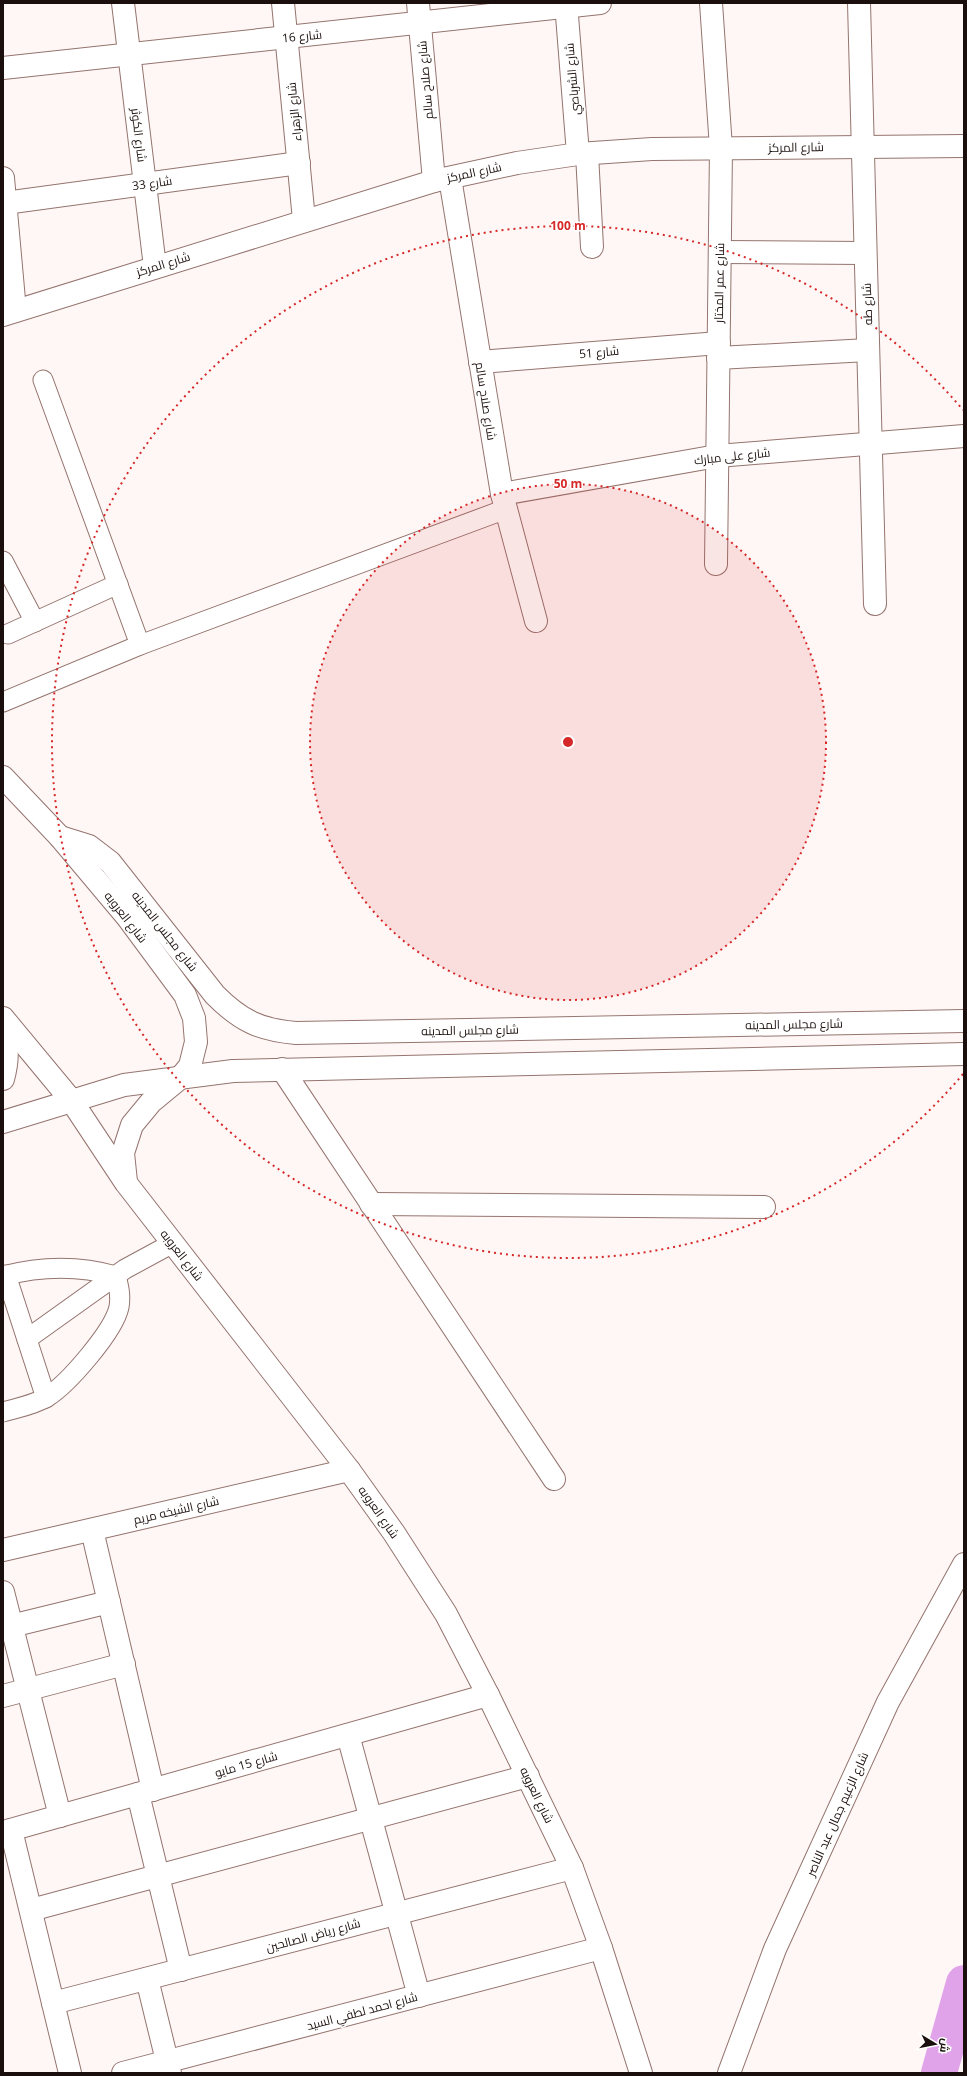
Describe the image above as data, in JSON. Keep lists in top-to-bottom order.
{
  "streets": {
    "street": [
      "شارع 16",
      "شارع الشرباصي",
      "شارع صلاح سالم",
      "شارع الزهراء",
      "شارع الكوثر",
      "شارع المركز",
      "شارع 33",
      "شارع عمر المختار",
      "شارع طه",
      "شارع 51",
      "شارع على مبارك",
      "شارع العروبه",
      "شارع مجلس المدينه",
      "شارع الشيخه مريم",
      "شارع 15 مايو",
      "شارع الزعيم جمال عبد الناصر",
      "شارع رياض الصالحين",
      "شارع احمد لطفي السيد"
    ]
  },
  "crossings": [
    ["شارع 16", "شارع الشرباصي"],
    ["شارع 16", "شارع صلاح سالم"],
    ["شارع 16", "شارع الزهراء"],
    ["شارع 16", "شارع الكوثر"],
    ["شارع الشرباصي", "شارع المركز"],
    ["شارع صلاح سالم", "شارع المركز"],
    ["شارع صلاح سالم", "شارع 51"],
    ["شارع صلاح سالم", "شارع على مبارك"],
    ["شارع الزهراء", "شارع المركز"],
    ["شارع الزهراء", "شارع 33"],
    ["شارع الكوثر", "شارع المركز"],
    ["شارع الكوثر", "شارع 33"],
    ["شارع المركز", "شارع عمر المختار"],
    ["شارع المركز", "شارع طه"],
    ["شارع عمر المختار", "شارع 51"],
    ["شارع عمر المختار", "شارع على مبارك"],
    ["شارع طه", "شارع 51"],
    ["شارع طه", "شارع على مبارك"],
    ["شارع العروبه", "شارع مجلس المدينه"],
    ["شارع العروبه", "شارع الشيخه مريم"],
    ["شارع العروبه", "شارع 15 مايو"],
    ["شارع العروبه", "شارع رياض الصالحين"],
    ["شارع العروبه", "شارع احمد لطفي السيد"]
  ],
  "north": "right",
  "rings": ["100 m", "50 m"]
}
